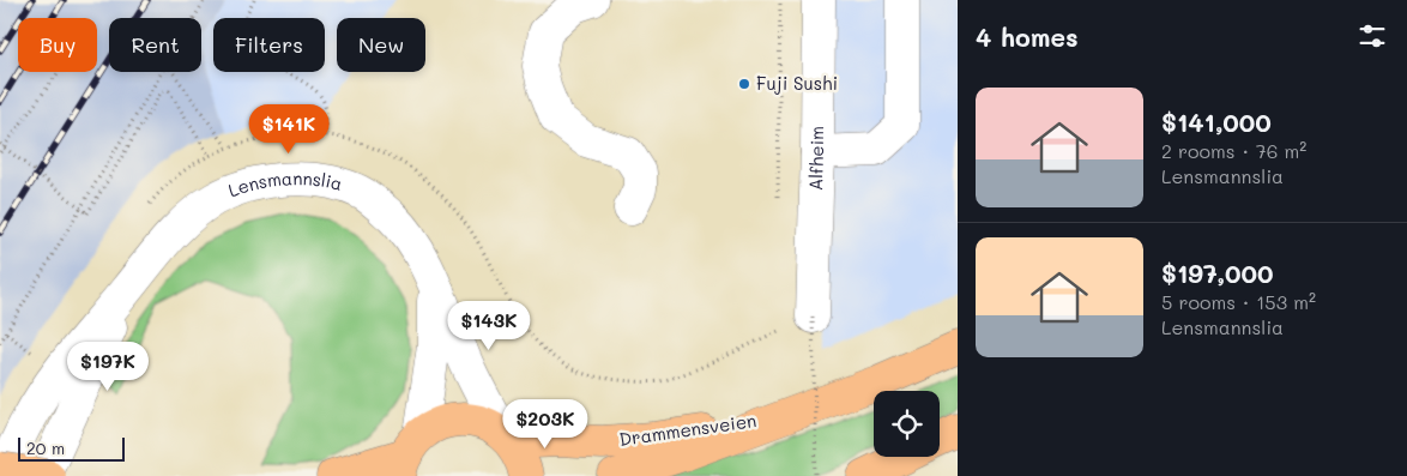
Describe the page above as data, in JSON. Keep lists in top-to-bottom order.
{
  "streets": {
    "main road": ["Drammensveien"],
    "street": ["Alfheim", "Lensmannslia"]
  },
  "crossings": [
    ["Lensmannslia", "Drammensveien"]
  ],
  "places": ["Fuji Sushi"],
  "scale_bar": "20 m",
  "page": {
    "heading": "4 homes",
    "chip": [
      "Buy",
      "Rent",
      "Filters",
      "New"
    ],
    "list": [
      {
        "name": "$141,000",
        "note": "2 rooms · 76 m² · Lensmannslia"
      },
      {
        "name": "$197,000",
        "note": "5 rooms · 153 m² · Lensmannslia"
      }
    ],
    "price": [
      "$141K",
      "$143K",
      "$197K",
      "$203K"
    ],
    "scale": "20 m"
  }
}
